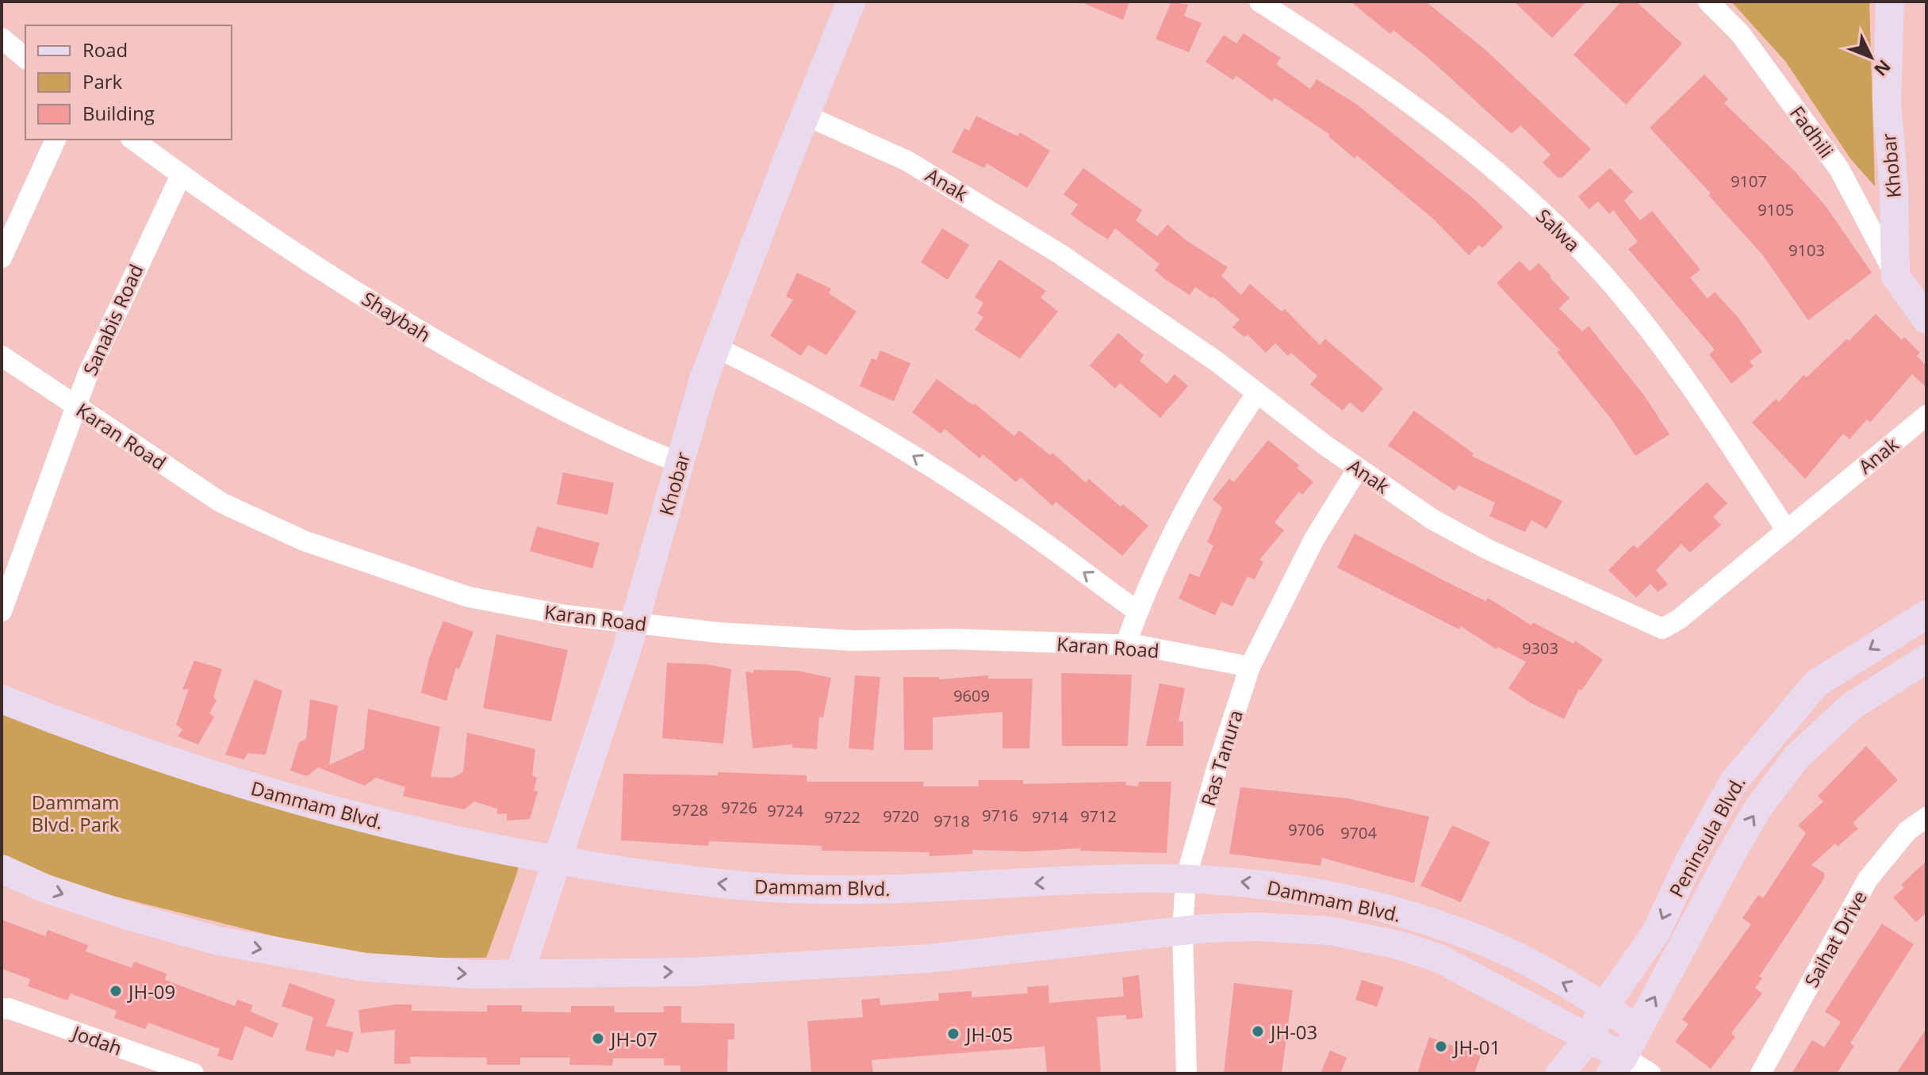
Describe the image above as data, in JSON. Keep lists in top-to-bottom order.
{
  "streets": {
    "main road": ["Khobar", "Dammam Blvd.", "Peninsula Blvd."],
    "street": [
      "Fadhili",
      "Anak",
      "Salwa",
      "Shaybah",
      "Sanabis Road",
      "Karan Road",
      "Ras Tanura",
      "Saihat Drive",
      "Jodah"
    ]
  },
  "crossings": [
    ["Fadhili", "Khobar"],
    ["Khobar", "Anak"],
    ["Khobar", "Shaybah"],
    ["Khobar", "Karan Road"],
    ["Khobar", "Dammam Blvd."],
    ["Anak", "Salwa"],
    ["Anak", "Ras Tanura"],
    ["Shaybah", "Sanabis Road"],
    ["Sanabis Road", "Karan Road"],
    ["Karan Road", "Ras Tanura"],
    ["Ras Tanura", "Dammam Blvd."],
    ["Dammam Blvd.", "Peninsula Blvd."]
  ],
  "parks": ["Dammam Blvd. Park"],
  "places": [
    "JH-09",
    "JH-03",
    "JH-05",
    "JH-07",
    "JH-01"
  ],
  "house_numbers": [
    "9107",
    "9105",
    "9103",
    "9303",
    "9609",
    "9726",
    "9728",
    "9724",
    "9716",
    "9720",
    "9712",
    "9722",
    "9714",
    "9718",
    "9706",
    "9704"
  ],
  "legend": ["Road", "Park", "Building"],
  "north": "bottom right"
}
